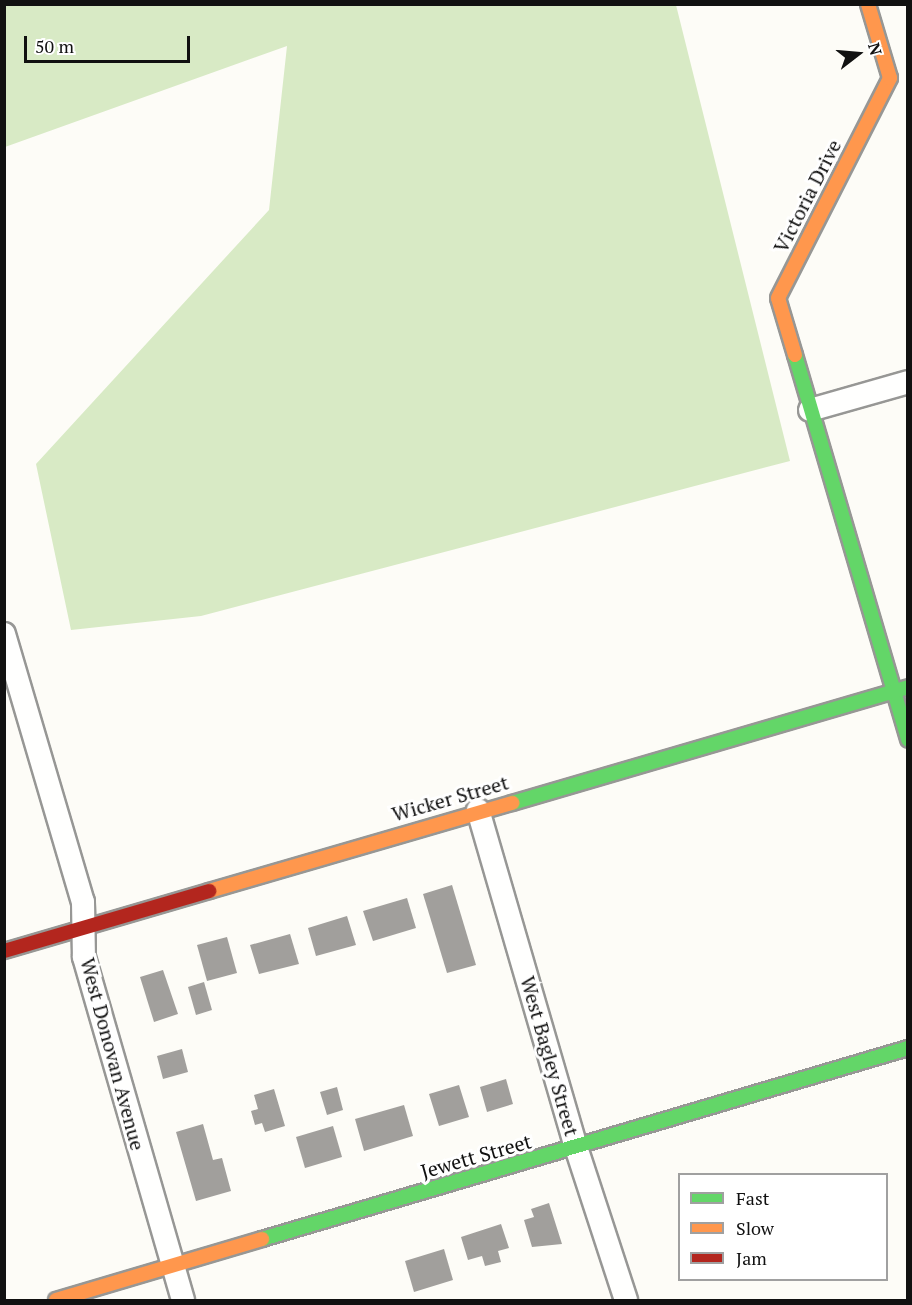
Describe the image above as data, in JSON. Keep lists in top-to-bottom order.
{
  "streets": {
    "street": [
      "Victoria Drive",
      "Wicker Street",
      "West Donovan Avenue",
      "West Bagley Street",
      "Jewett Street"
    ]
  },
  "crossings": [
    ["Victoria Drive", "Wicker Street"],
    ["Wicker Street", "West Donovan Avenue"],
    ["Wicker Street", "West Bagley Street"],
    ["West Donovan Avenue", "Jewett Street"],
    ["West Bagley Street", "Jewett Street"]
  ],
  "legend": ["Fast", "Slow", "Jam"],
  "scale_bar": "50 m",
  "north": "right"
}
